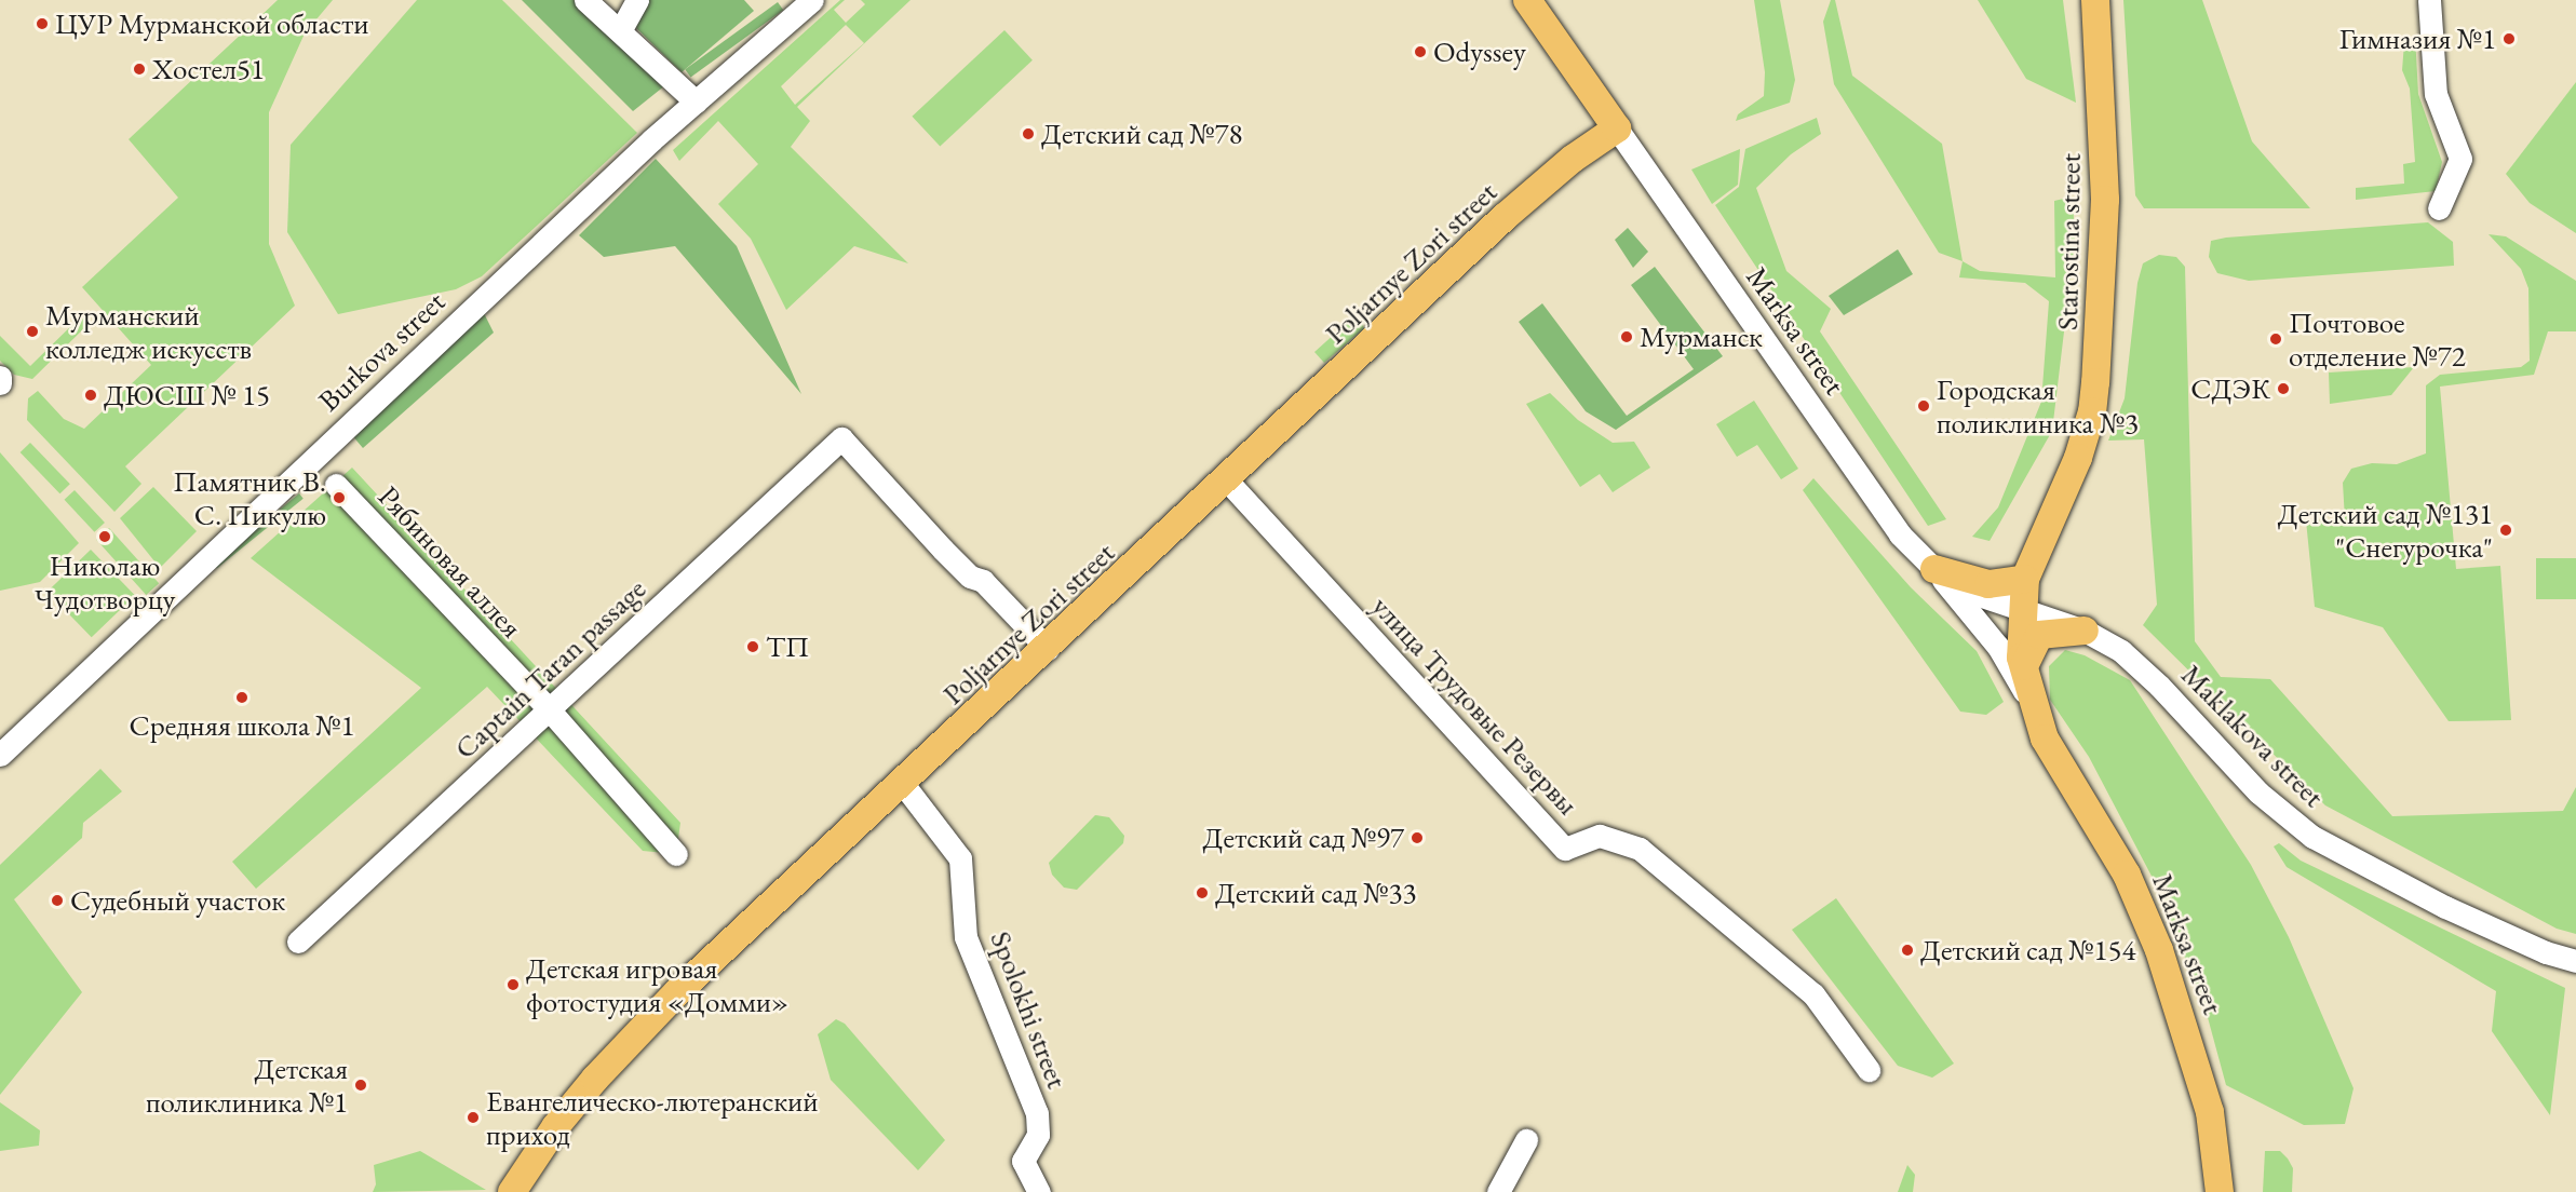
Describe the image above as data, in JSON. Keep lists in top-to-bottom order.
{
  "streets": {
    "main road": ["Starostina street", "Poljarnye Zori street", "Marksa street"],
    "street": [
      "Burkova street",
      "Рябиновая аллея",
      "Captain Taran passage",
      "улица Трудовые Резервы",
      "Maklakova street",
      "Spolokhi street"
    ]
  },
  "crossings": [
    ["Starostina street", "Marksa street"],
    ["Poljarnye Zori street", "Marksa street"],
    ["Poljarnye Zori street", "Captain Taran passage"],
    ["Poljarnye Zori street", "улица Трудовые Резервы"],
    ["Poljarnye Zori street", "Spolokhi street"],
    ["Marksa street", "Maklakova street"],
    ["Рябиновая аллея", "Captain Taran passage"]
  ],
  "places": [
    "ЦУР Мурманской области",
    "Гимназия №1",
    "Odyssey",
    "Хостел51",
    "Детский сад №78",
    "Мурманский колледж искусств",
    "Мурманск",
    "Почтовое отделение №72",
    "СДЭК",
    "ДЮСШ № 15",
    "Городская поликлиника №3",
    "Памятник В. С. Пикулю",
    "Детский сад №131 \"Снегурочка\"",
    "Николаю Чудотворцу",
    "ТП",
    "Средняя школа №1",
    "Детский сад №97",
    "Детский сад №33",
    "Судебный участок",
    "Детский сад №154",
    "Детская игровая фотостудия «Домми»",
    "Детская поликлиника №1",
    "Евангелическо-лютеранский приход"
  ]
}
